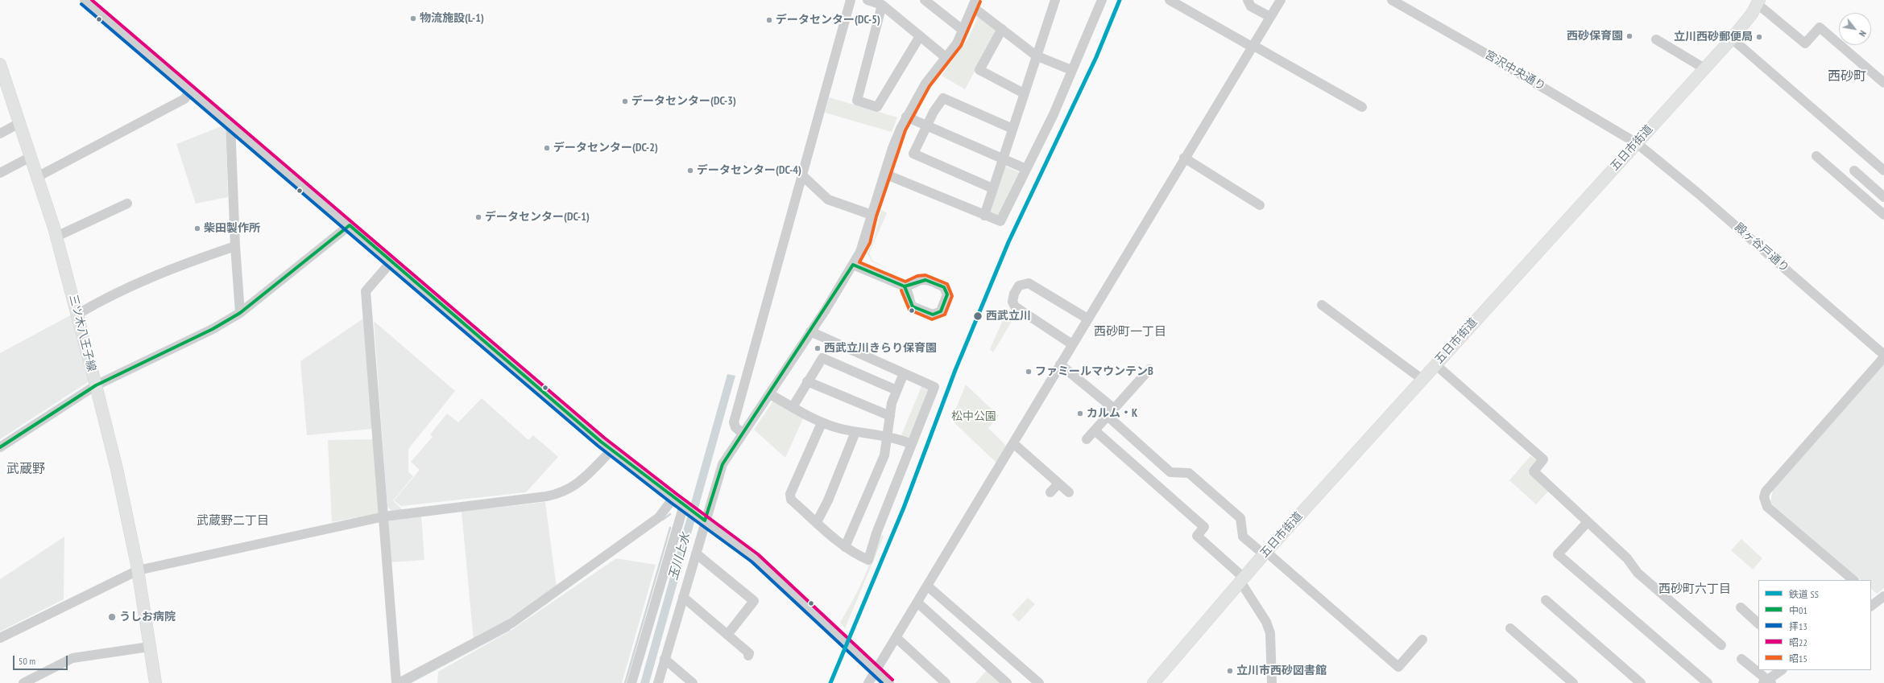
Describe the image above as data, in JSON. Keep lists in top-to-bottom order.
{
  "streets": {
    "main road": ["五日市街道", "三ツ木八王子線"],
    "street": ["宮沢中央通り", "殿ヶ谷戸通り"]
  },
  "crossings": [
    ["宮沢中央通り", "五日市街道"],
    ["宮沢中央通り", "殿ヶ谷戸通り"],
    ["五日市街道", "殿ヶ谷戸通り"]
  ],
  "districts": [
    "西砂町",
    "西砂町一丁目",
    "武蔵野",
    "武蔵野二丁目",
    "西砂町六丁目"
  ],
  "water": ["玉川上水"],
  "parks": ["松中公園"],
  "places": [
    "物流施設(L-1)",
    "データセンター(DC-5)",
    "西砂保育園",
    "立川西砂郵便局",
    "データセンター(DC-3)",
    "データセンター(DC-2)",
    "データセンター(DC-4)",
    "データセンター(DC-1)",
    "柴田製作所",
    "西武立川",
    "西武立川きらり保育園",
    "ファミールマウンテンB",
    "カルム・K",
    "うしお病院",
    "立川市西砂図書館"
  ],
  "lines": [
    "rail line SS",
    "transit line 昭22",
    "transit line 昭15",
    "transit line 拝13",
    "transit line 中01"
  ],
  "legend": [
    "鉄道 SS",
    "中01",
    "拝13",
    "昭22",
    "昭15"
  ],
  "scale_bar": "50 m",
  "north": "bottom right"
}
